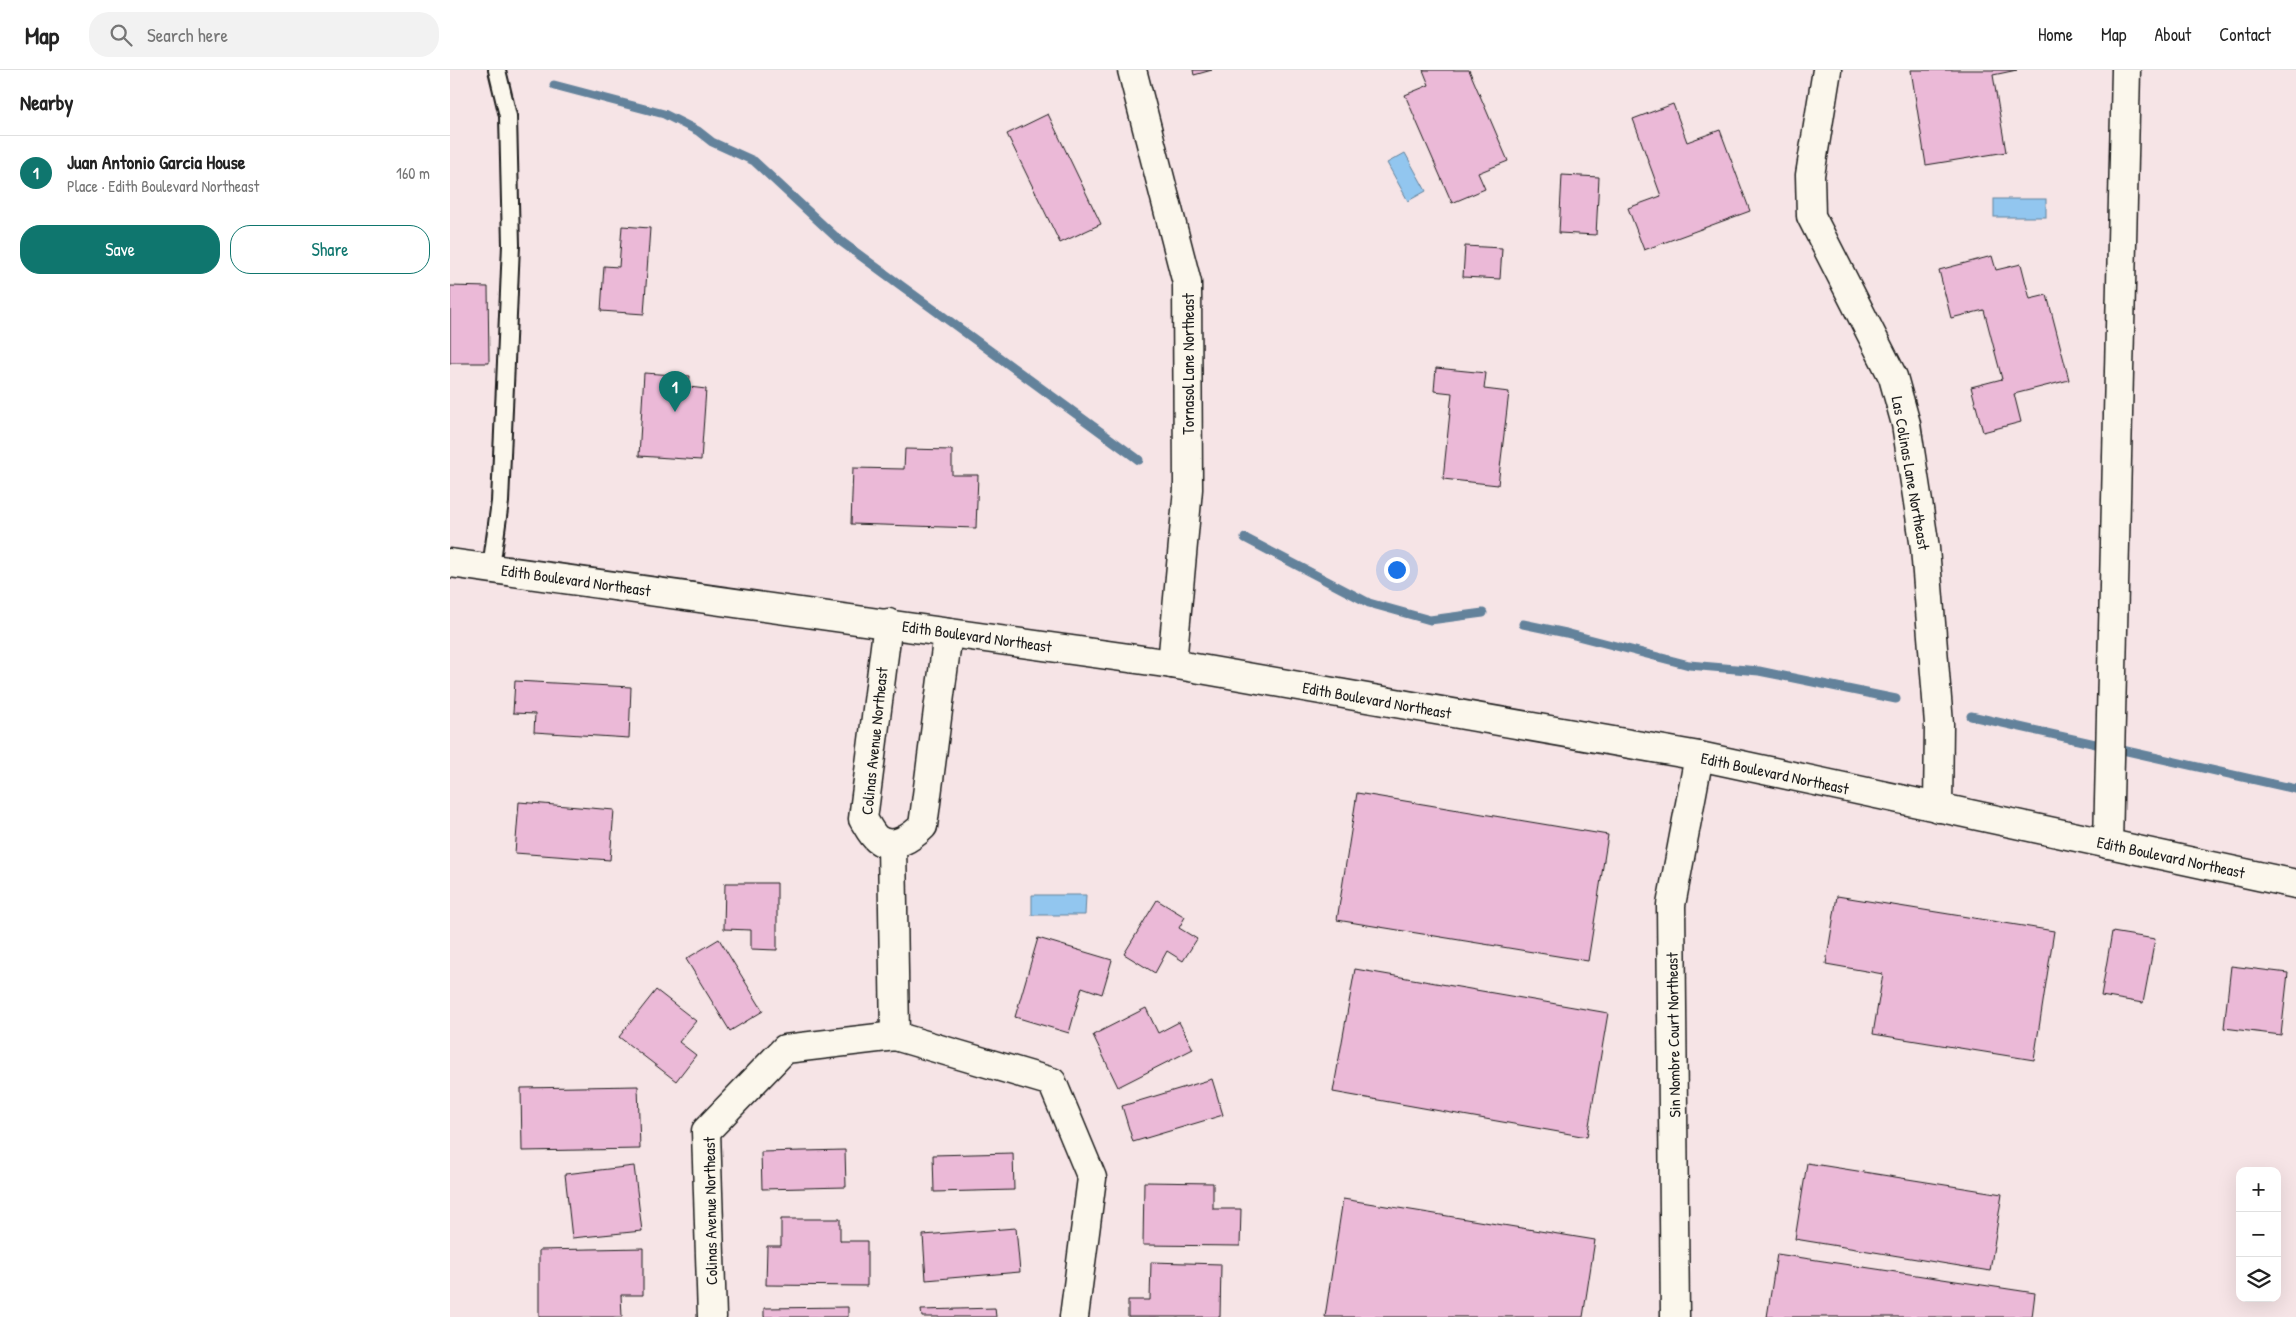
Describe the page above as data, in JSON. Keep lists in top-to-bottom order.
{
  "streets": {
    "street": [
      "Tornasol Lane Northeast",
      "Las Colinas Lane Northeast",
      "Edith Boulevard Northeast",
      "Colinas Avenue Northeast",
      "Sin Nombre Court Northeast"
    ]
  },
  "crossings": [
    ["Tornasol Lane Northeast", "Edith Boulevard Northeast"],
    ["Las Colinas Lane Northeast", "Edith Boulevard Northeast"],
    ["Edith Boulevard Northeast", "Colinas Avenue Northeast"],
    ["Edith Boulevard Northeast", "Sin Nombre Court Northeast"]
  ],
  "page": {
    "header": "Map",
    "search": "Search here",
    "nav": [
      "Home",
      "Map",
      "About",
      "Contact"
    ],
    "heading": "Nearby",
    "list": [
      {
        "mark": "1",
        "name": "Juan Antonio Garcia House",
        "note": "Place · Edith Boulevard Northeast",
        "value": "160 m"
      }
    ],
    "buttons": ["Save", "Share"],
    "pins": "1",
    "map_buttons": ["+", "−"]
  }
}
